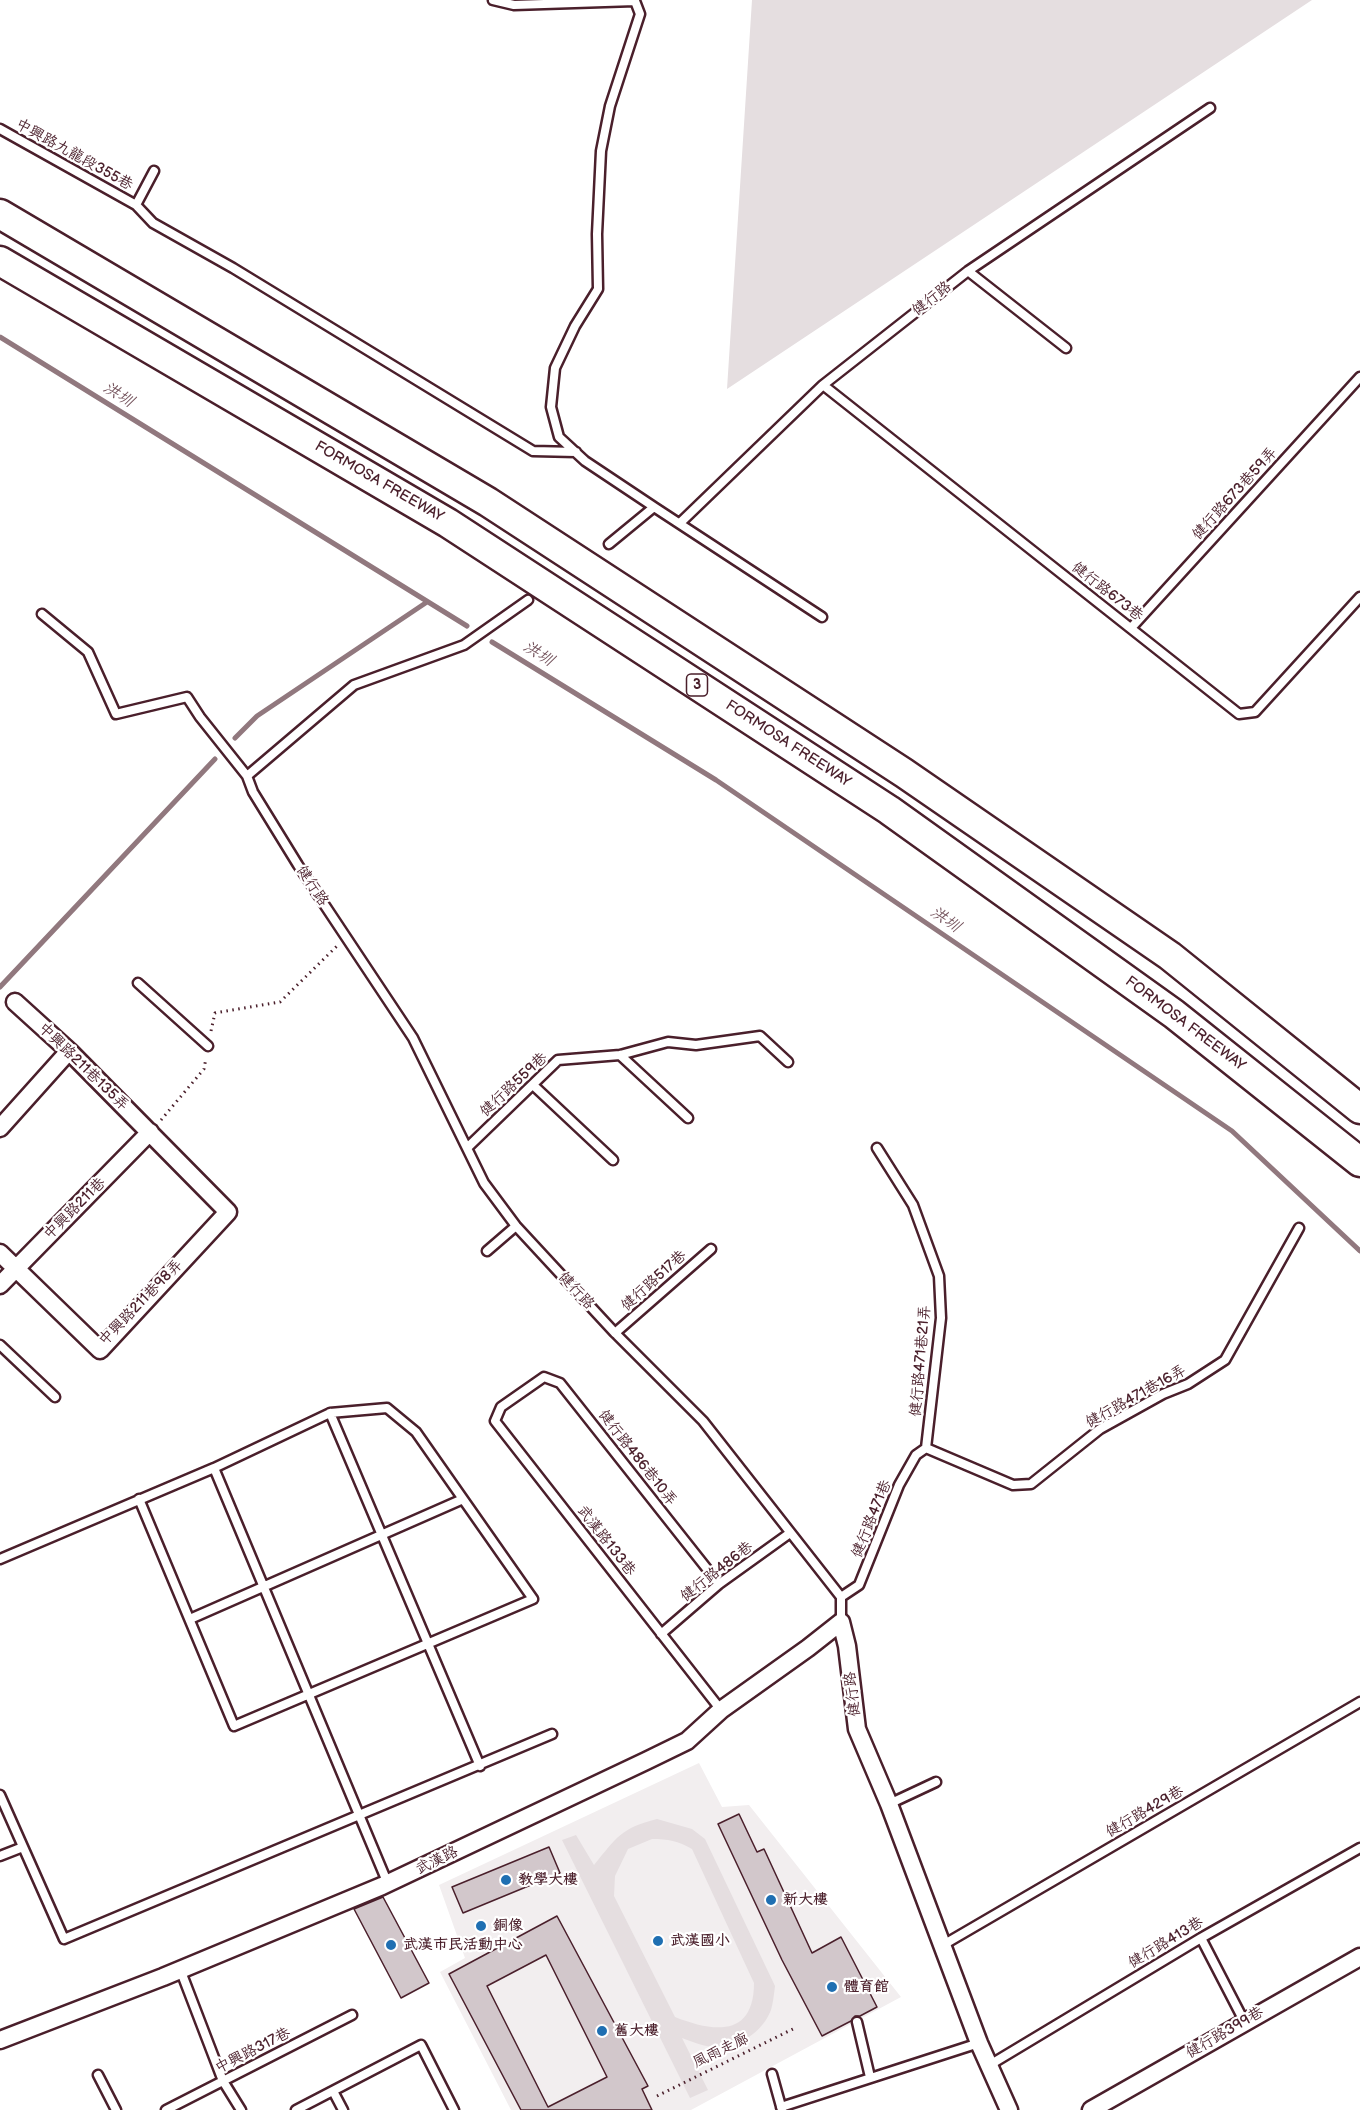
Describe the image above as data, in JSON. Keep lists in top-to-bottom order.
{
  "streets": {
    "highway": ["FORMOSA FREEWAY", "3"],
    "street": [
      "健行路",
      "中興路211巷135弄",
      "中興路211巷",
      "中興路211巷98弄",
      "武漢路",
      "健行路399巷"
    ],
    "lane": [
      "中興路九龍段355巷",
      "健行路673巷59弄",
      "健行路673巷",
      "健行路559巷",
      "健行路517巷",
      "健行路471巷21弄",
      "健行路471巷16弄",
      "健行路486巷10弄",
      "健行路471巷",
      "武漢路133巷",
      "健行路486巷",
      "健行路429巷",
      "健行路413巷",
      "中興路317巷"
    ],
    "path": ["風雨走廊"]
  },
  "crossings": [
    ["健行路", "健行路673巷"],
    ["健行路", "健行路559巷"],
    ["健行路", "健行路517巷"],
    ["健行路", "健行路471巷"],
    ["健行路", "健行路486巷"],
    ["健行路", "健行路429巷"],
    ["健行路", "武漢路"],
    ["健行路", "健行路413巷"],
    ["健行路673巷59弄", "健行路673巷"],
    ["中興路211巷135弄", "中興路211巷"],
    ["中興路211巷135弄", "中興路211巷98弄"],
    ["中興路211巷", "中興路211巷98弄"],
    ["健行路471巷21弄", "健行路471巷16弄"],
    ["健行路471巷21弄", "健行路471巷"],
    ["健行路471巷16弄", "健行路471巷"],
    ["健行路486巷10弄", "武漢路133巷"],
    ["健行路486巷10弄", "健行路486巷"],
    ["武漢路133巷", "健行路486巷"],
    ["武漢路133巷", "武漢路"]
  ],
  "water": ["洪圳"],
  "places": [
    "教學大樓",
    "新大樓",
    "銅像",
    "武漢國小",
    "武漢市民活動中心",
    "體育館",
    "舊大樓"
  ]
}
